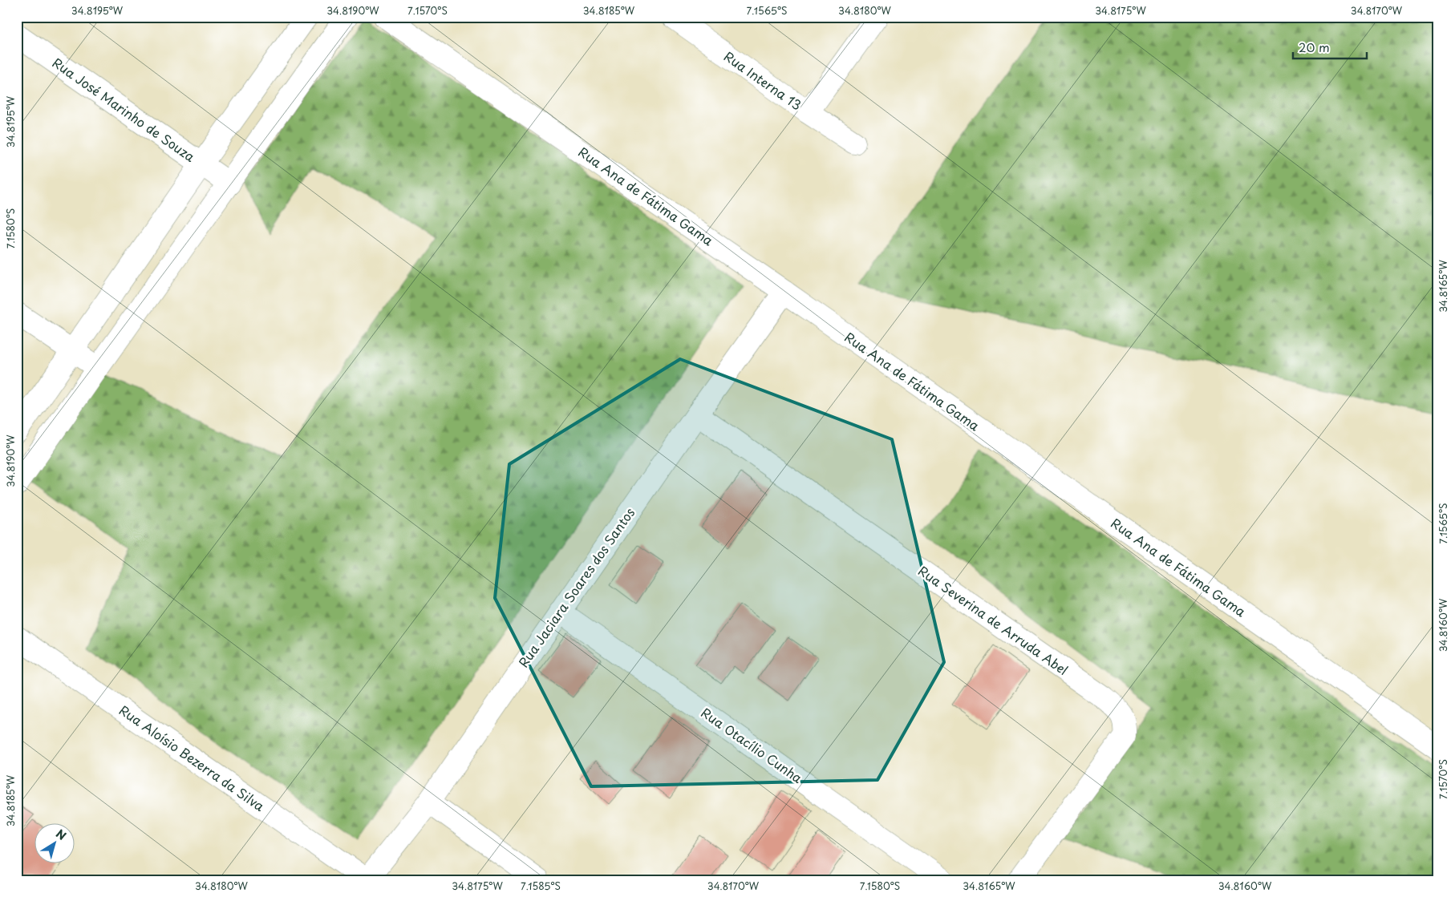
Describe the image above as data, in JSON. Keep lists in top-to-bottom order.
{
  "streets": {
    "street": [
      "Rua Interna 13",
      "Rua José Marinho de Souza",
      "Rua Ana de Fátima Gama",
      "Rua Jaciara Soares dos Santos",
      "Rua Severina de Arruda Abel",
      "Rua Otacílio Cunha",
      "Rua Aloísio Bezerra da Silva"
    ]
  },
  "crossings": [
    ["Rua Ana de Fátima Gama", "Rua Jaciara Soares dos Santos"],
    ["Rua Jaciara Soares dos Santos", "Rua Severina de Arruda Abel"],
    ["Rua Jaciara Soares dos Santos", "Rua Otacílio Cunha"],
    ["Rua Jaciara Soares dos Santos", "Rua Aloísio Bezerra da Silva"]
  ],
  "scale_bar": "20 m",
  "north": "top right",
  "coordinates": [
    "34.8195°W",
    "34.8190°W",
    "7.1570°S",
    "34.8185°W",
    "7.1565°S",
    "34.8180°W",
    "34.8175°W",
    "34.8170°W",
    "7.1580°S",
    "34.8165°W",
    "34.8160°W",
    "7.1585°S"
  ]
}
